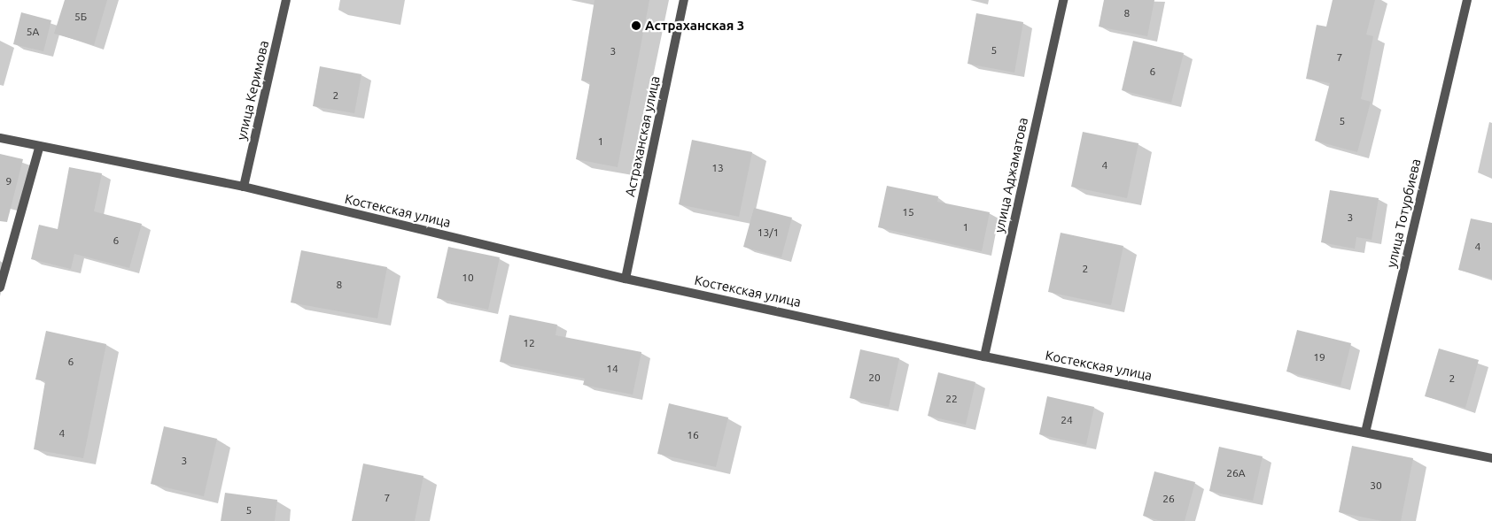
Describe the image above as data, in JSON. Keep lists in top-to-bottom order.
{
  "streets": {
    "street": [
      "улица Керимова",
      "Астраханская улица",
      "улица Аджаматова",
      "Костекская улица",
      "улица Тотурбиева"
    ]
  },
  "crossings": [
    ["улица Керимова", "Костекская улица"],
    ["Астраханская улица", "Костекская улица"],
    ["улица Аджаматова", "Костекская улица"],
    ["Костекская улица", "улица Тотурбиева"]
  ],
  "places": ["Астраханская 3"],
  "house_numbers": [
    "8",
    "5Б",
    "5А",
    "5",
    "3",
    "7",
    "6",
    "2",
    "5",
    "1",
    "4",
    "13",
    "9",
    "15",
    "3",
    "1",
    "13/1",
    "6",
    "4",
    "2",
    "10",
    "8",
    "12",
    "19",
    "6",
    "14",
    "20",
    "2",
    "22",
    "24",
    "4",
    "16",
    "3",
    "26А",
    "30",
    "7",
    "26",
    "5"
  ]
}
